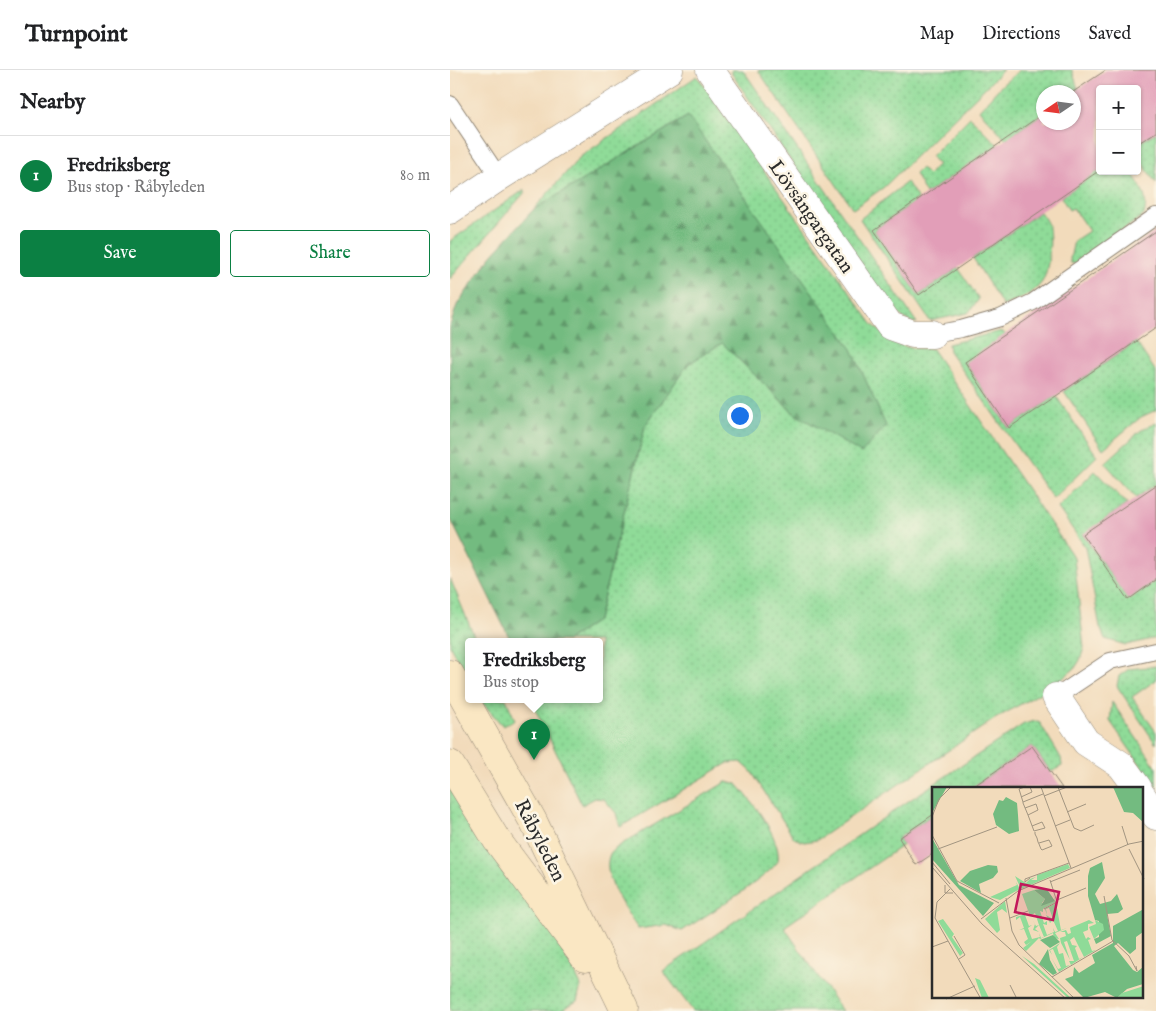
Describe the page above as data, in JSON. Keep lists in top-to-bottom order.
{
  "streets": {
    "main road": ["Råbyleden"],
    "street": ["Lövsångargatan"]
  },
  "north": "left",
  "page": {
    "header": "Turnpoint",
    "nav": ["Map", "Directions", "Saved"],
    "heading": "Nearby",
    "map_buttons": ["+", "−"],
    "list": [
      {
        "mark": "1",
        "name": "Fredriksberg",
        "note": "Bus stop · Råbyleden",
        "value": "80 m"
      }
    ],
    "buttons": ["Save", "Share"],
    "popup": ["Fredriksberg", "Bus stop"],
    "pins": "1"
  }
}
